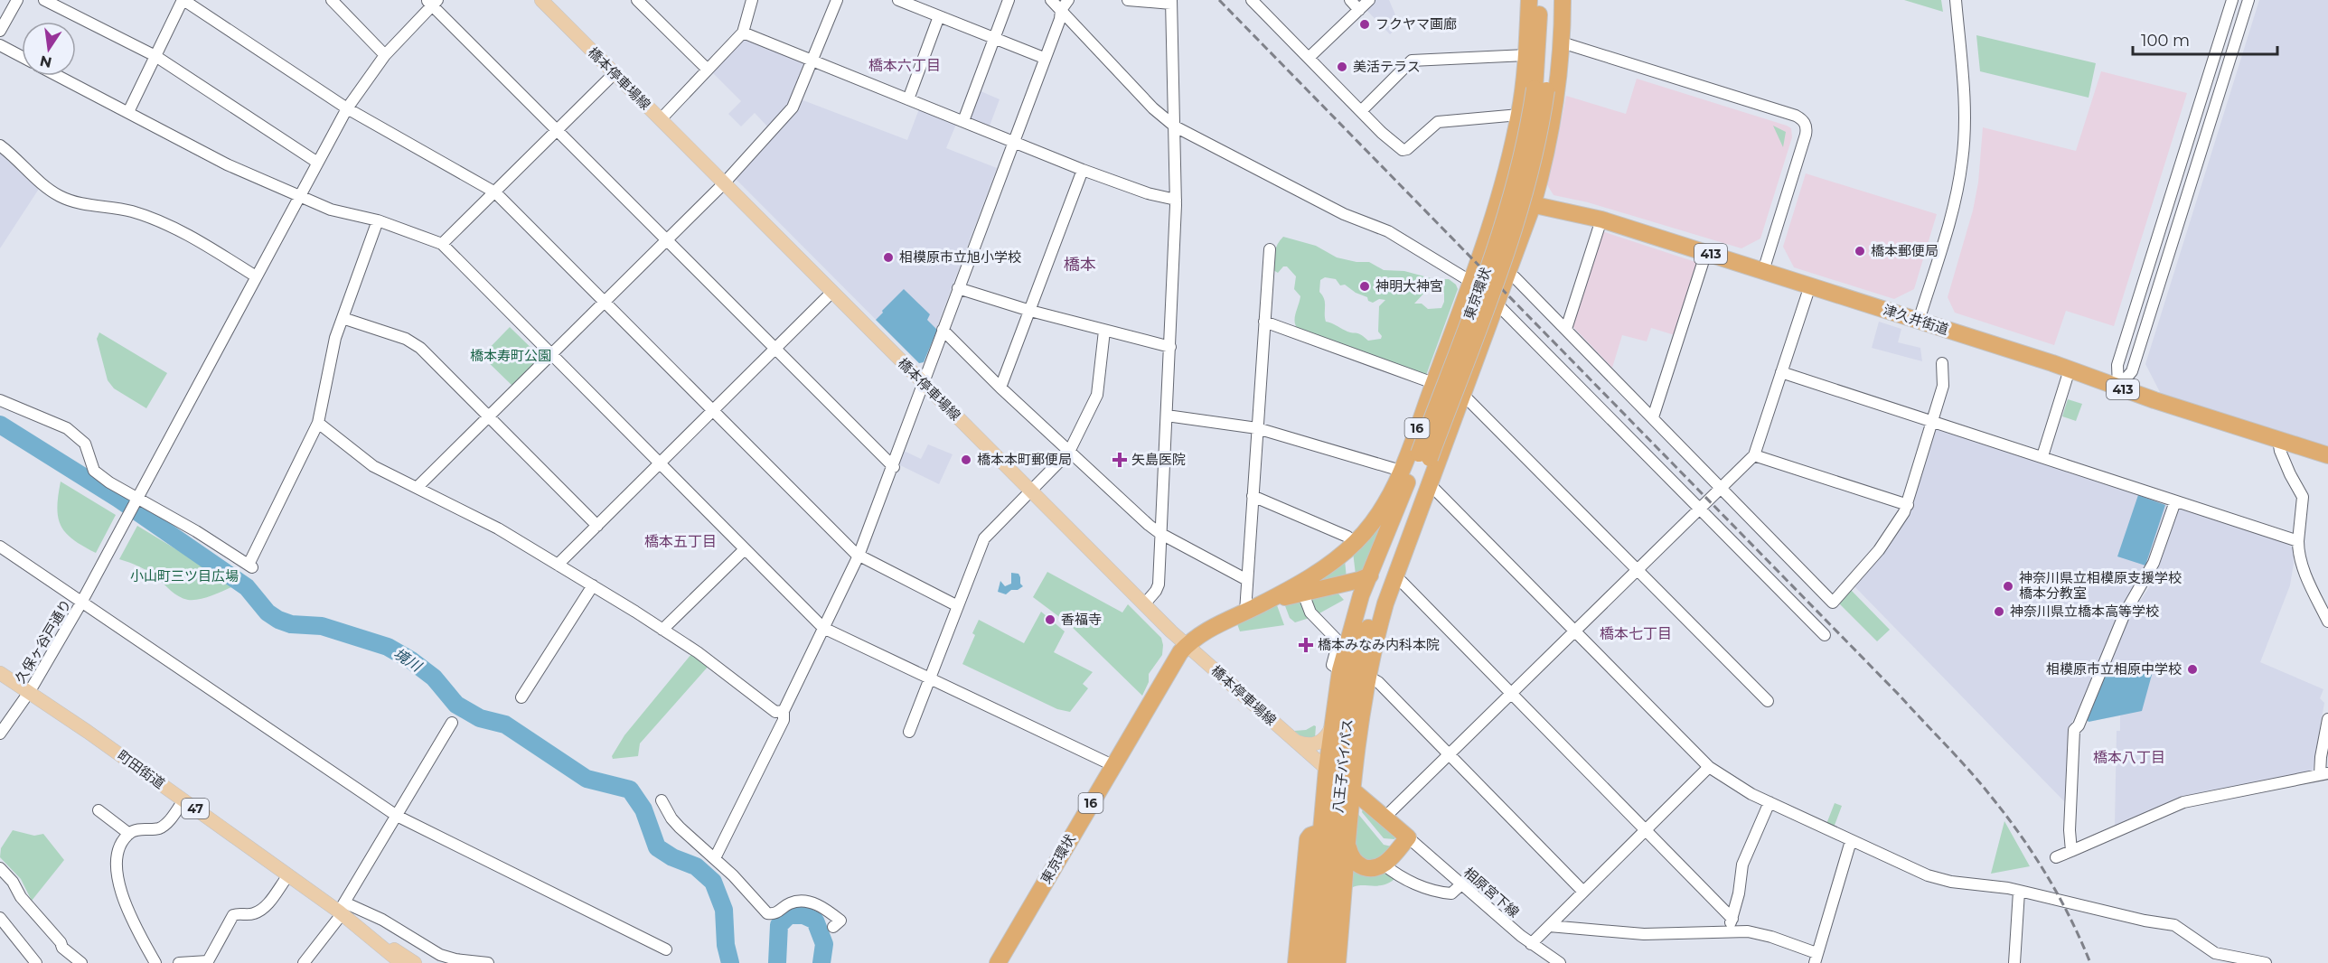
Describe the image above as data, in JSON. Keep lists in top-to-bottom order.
{
  "streets": {
    "highway": [
      "413",
      "東京環状",
      "津久井街道",
      "16",
      "八王子バイパス"
    ],
    "main road": ["橋本停車場線", "町田街道", "47"],
    "street": ["久保ヶ谷戸通り", "相原宮下線"]
  },
  "crossings": [
    ["橋本停車場線", "東京環状"],
    ["橋本停車場線", "16"],
    ["橋本停車場線", "八王子バイパス"],
    ["東京環状", "16"],
    ["東京環状", "八王子バイパス"],
    ["津久井街道", "16"],
    ["16", "八王子バイパス"],
    ["久保ヶ谷戸通り", "町田街道"]
  ],
  "districts": [
    "橋本六丁目",
    "橋本",
    "橋本五丁目",
    "橋本七丁目",
    "橋本八丁目"
  ],
  "water": ["境川"],
  "parks": ["橋本寿町公園", "小山町三ツ目広場"],
  "places": {
    "other": [
      "フクヤマ画廊",
      "美活テラス",
      "橋本郵便局",
      "相模原市立旭小学校",
      "神明大神宮",
      "橋本本町郵便局",
      "神奈川県立相模原支援学校 橋本分教室",
      "神奈川県立橋本高等学校",
      "香福寺",
      "相模原市立相原中学校"
    ],
    "health": ["矢島医院", "橋本みなみ内科本院"]
  },
  "scale_bar": "100 m",
  "north": "bottom"
}
